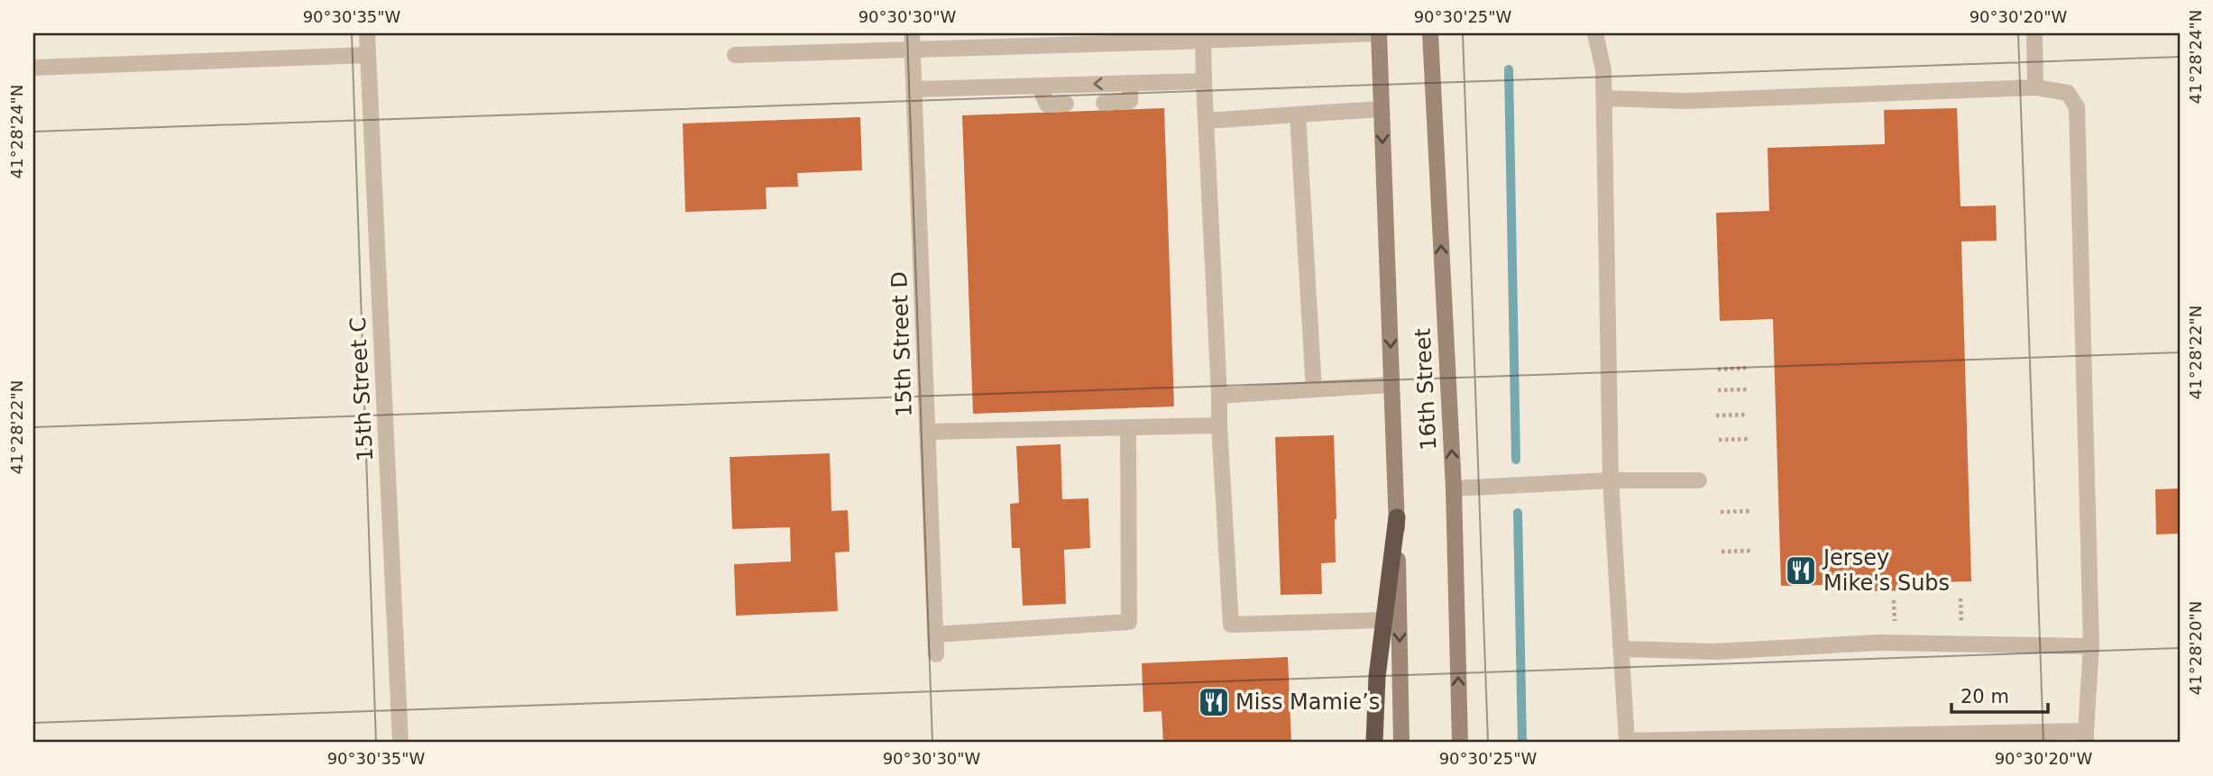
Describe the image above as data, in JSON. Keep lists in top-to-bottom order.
{
  "streets": {
    "main road": ["16th Street"],
    "street": ["15th Street D", "15th Street C"]
  },
  "places": {
    "restaurant": ["Jersey Mike's Subs", "Miss Mamie’s"]
  },
  "scale_bar": "20 m",
  "coordinates": [
    "90°30'35\"W",
    "90°30'30\"W",
    "90°30'25\"W",
    "90°30'20\"W",
    "41°28'24\"N",
    "41°28'22\"N",
    "41°28'20\"N"
  ]
}
